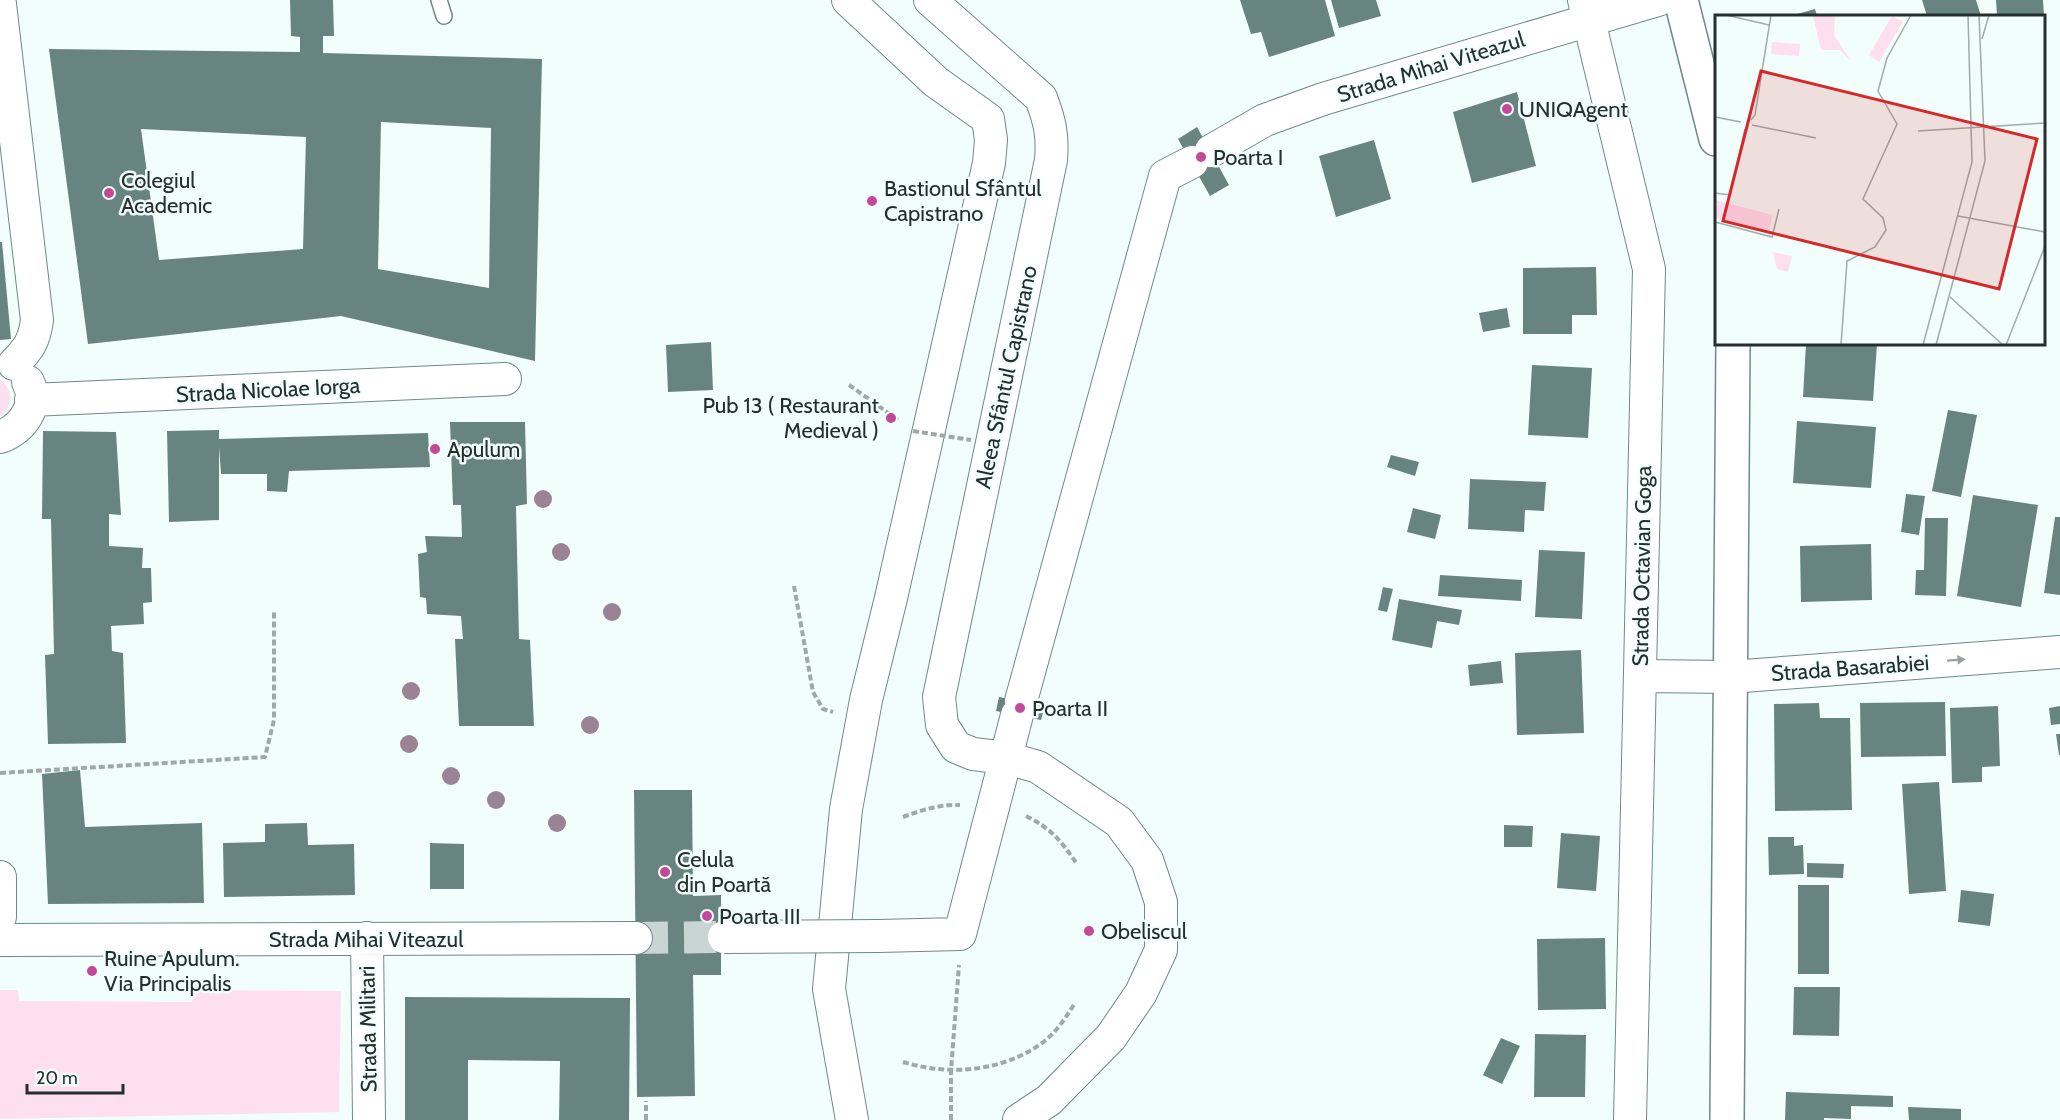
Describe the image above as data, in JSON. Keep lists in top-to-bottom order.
{
  "streets": {
    "street": [
      "Strada Mihai Viteazul",
      "Aleea Sfântul Capistrano",
      "Strada Nicolae Iorga",
      "Strada Octavian Goga",
      "Strada Basarabiei",
      "Strada Militari"
    ]
  },
  "crossings": [
    ["Strada Mihai Viteazul", "Aleea Sfântul Capistrano"],
    ["Strada Mihai Viteazul", "Strada Octavian Goga"],
    ["Strada Mihai Viteazul", "Strada Militari"],
    ["Strada Octavian Goga", "Strada Basarabiei"]
  ],
  "one_way": ["Strada Basarabiei"],
  "places": [
    "UNIQAgent",
    "Poarta I",
    "Colegiul Academic",
    "Bastionul Sfântul Capistrano",
    "Pub 13 ( Restaurant Medieval )",
    "Apulum",
    "Poarta II",
    "Celula din Poartă",
    "Poarta III",
    "Obeliscul",
    "Ruine Apulum. Via Principalis"
  ],
  "scale_bar": "20 m"
}
